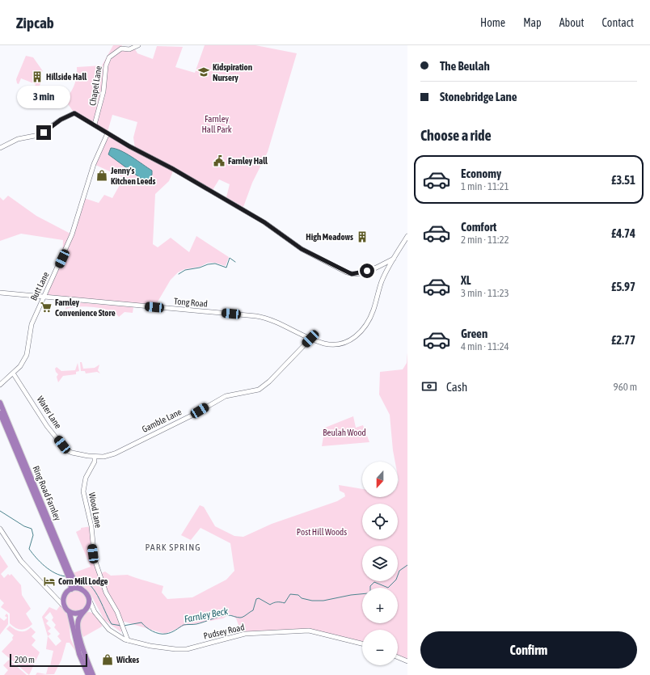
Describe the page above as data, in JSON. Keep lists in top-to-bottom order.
{
  "streets": {
    "highway": ["Ring Road Farnley"],
    "street": [
      "Chapel Lane",
      "Butt Lane",
      "Tong Road",
      "Water Lane",
      "Gamble Lane",
      "Wood Lane",
      "Pudsey Road"
    ]
  },
  "crossings": [
    ["Butt Lane", "Tong Road"],
    ["Butt Lane", "Water Lane"],
    ["Tong Road", "Gamble Lane"],
    ["Water Lane", "Gamble Lane"],
    ["Water Lane", "Wood Lane"],
    ["Gamble Lane", "Wood Lane"],
    ["Ring Road Farnley", "Pudsey Road"],
    ["Wood Lane", "Pudsey Road"]
  ],
  "districts": ["PARK SPRING"],
  "water": ["Farnley Beck"],
  "parks": ["Farnley Hall Park", "Beulah Wood", "Post Hill Woods"],
  "places": {
    "school or university": ["Kidspiration Nursery"],
    "building": ["Hillside Hall", "High Meadows"],
    "public building": ["Farnley Hall"],
    "shop": ["Jenny's Kitchen Leeds", "Wickes"],
    "supermarket": ["Farnley Convenience Store"],
    "hotel": ["Corn Mill Lodge"]
  },
  "scale_bar": "200 m",
  "north": "bottom",
  "page": {
    "header": "Zipcab",
    "nav": [
      "Home",
      "Map",
      "About",
      "Contact"
    ],
    "banner": ["The Beulah", "Stonebridge Lane"],
    "bubble": "3 min",
    "heading": "Choose a ride",
    "list": [
      {
        "name": "Economy",
        "note": "1 min · 11:21",
        "value": "£3.51"
      },
      {
        "name": "Comfort",
        "note": "2 min · 11:22",
        "value": "£4.74"
      },
      {
        "name": "XL",
        "note": "3 min · 11:23",
        "value": "£5.97"
      },
      {
        "name": "Green",
        "note": "4 min · 11:24",
        "value": "£2.77"
      }
    ],
    "pay": ["Cash", "960 m"],
    "map_buttons": ["+", "−"],
    "buttons": "Confirm",
    "scale": "200 m"
  }
}
